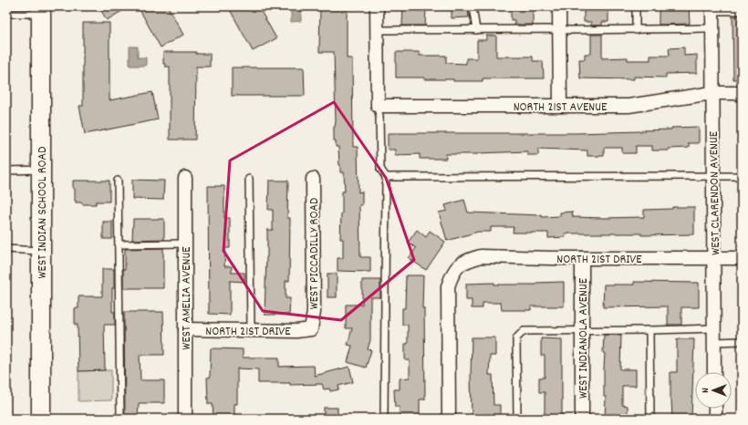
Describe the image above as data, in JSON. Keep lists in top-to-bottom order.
{
  "streets": {
    "main road": ["WEST INDIAN SCHOOL ROAD"],
    "street": [
      "NORTH 21ST AVENUE",
      "WEST CLARENDON AVENUE",
      "WEST PICCADILLY ROAD",
      "NORTH 21ST DRIVE",
      "WEST AMELIA AVENUE",
      "WEST INDIANOLA AVENUE"
    ]
  },
  "crossings": [
    ["NORTH 21ST AVENUE", "WEST CLARENDON AVENUE"],
    ["WEST CLARENDON AVENUE", "NORTH 21ST DRIVE"],
    ["WEST PICCADILLY ROAD", "NORTH 21ST DRIVE"],
    ["NORTH 21ST DRIVE", "WEST AMELIA AVENUE"],
    ["NORTH 21ST DRIVE", "WEST INDIANOLA AVENUE"]
  ],
  "north": "left"
}
